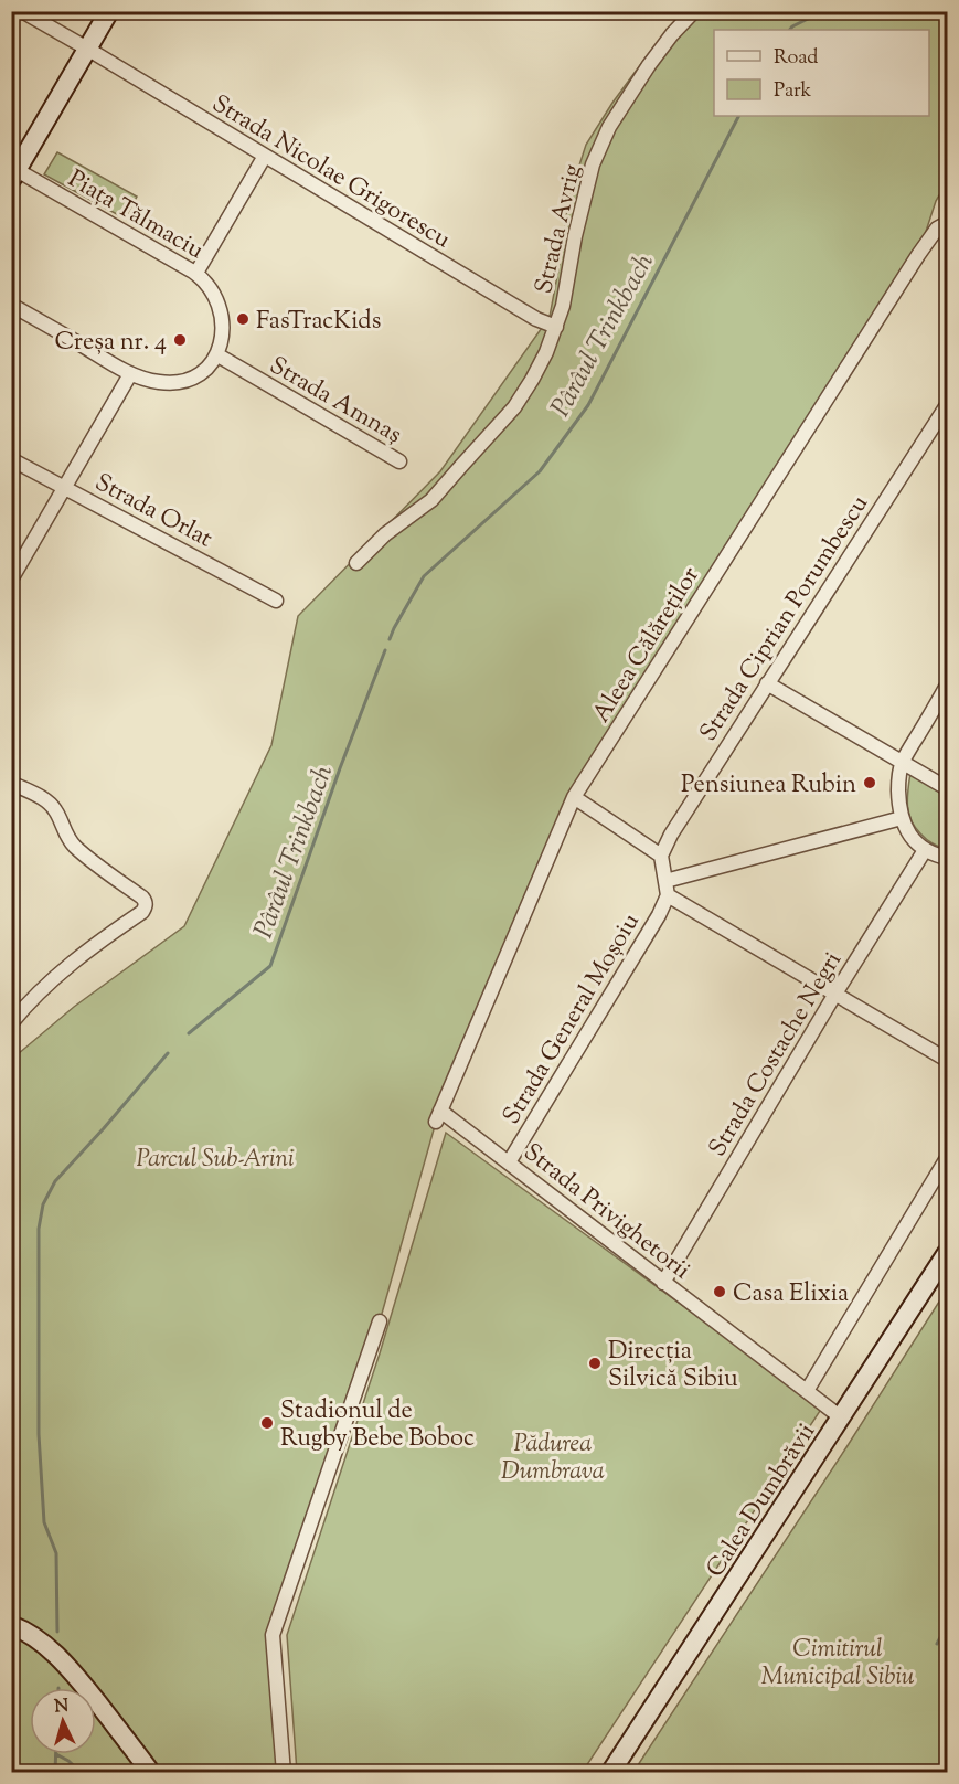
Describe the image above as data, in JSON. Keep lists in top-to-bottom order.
{
  "streets": {
    "main road": ["Calea Dumbrăvii"],
    "street": [
      "Strada Nicolae Grigorescu",
      "Piața Tălmaciu",
      "Strada Avrig",
      "Strada Amnaș",
      "Strada Orlat",
      "Strada Ciprian Porumbescu",
      "Aleea Călăreților",
      "Strada General Moșoiu",
      "Strada Costache Negri",
      "Strada Privighetorii"
    ]
  },
  "crossings": [
    ["Strada Nicolae Grigorescu", "Strada Avrig"],
    ["Piața Tălmaciu", "Strada Amnaș"],
    ["Aleea Călăreților", "Strada Privighetorii"],
    ["Strada General Moșoiu", "Strada Privighetorii"],
    ["Strada Costache Negri", "Strada Privighetorii"],
    ["Strada Privighetorii", "Calea Dumbrăvii"]
  ],
  "water": ["Pârâul Trinkbach"],
  "parks": ["Parcul Sub-Arini", "Pădurea Dumbrava", "Cimitirul Municipal Sibiu"],
  "places": [
    "FasTracKids",
    "Creșa nr. 4",
    "Pensiunea Rubin",
    "Casa Elixia",
    "Direcția Silvică Sibiu",
    "Stadionul de Rugby Bebe Boboc"
  ],
  "legend": ["Road", "Park"],
  "north": "top"
}
